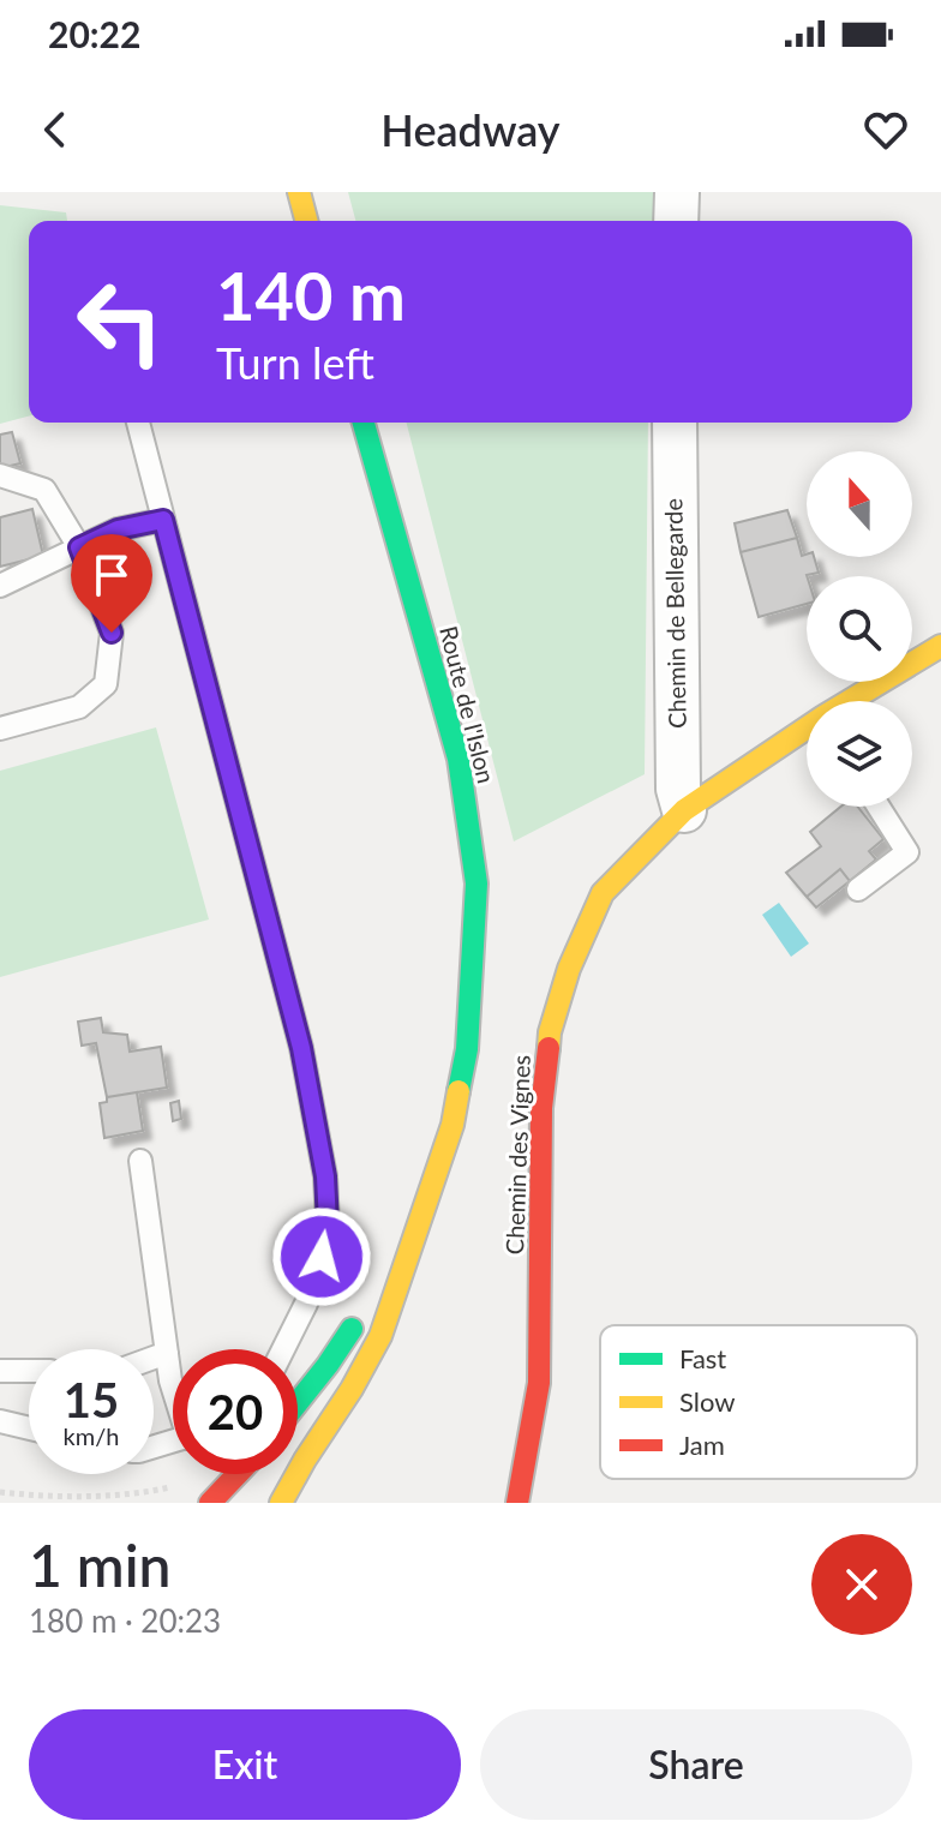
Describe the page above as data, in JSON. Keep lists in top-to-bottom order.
{
  "streets": {
    "street": ["Chemin de Bellegarde", "Route de l'Islon", "Chemin des Vignes"]
  },
  "crossings": [
    ["Chemin de Bellegarde", "Chemin des Vignes"]
  ],
  "legend": ["Fast", "Slow", "Jam"],
  "north": "top",
  "page": {
    "status": "20:22",
    "header": "Headway",
    "turn": ["140 m", "Turn left"],
    "speed": "15 km/h",
    "limit": "20",
    "heading": ["1 min", "180 m · 20:23"],
    "buttons": ["Exit", "Share"]
  }
}
